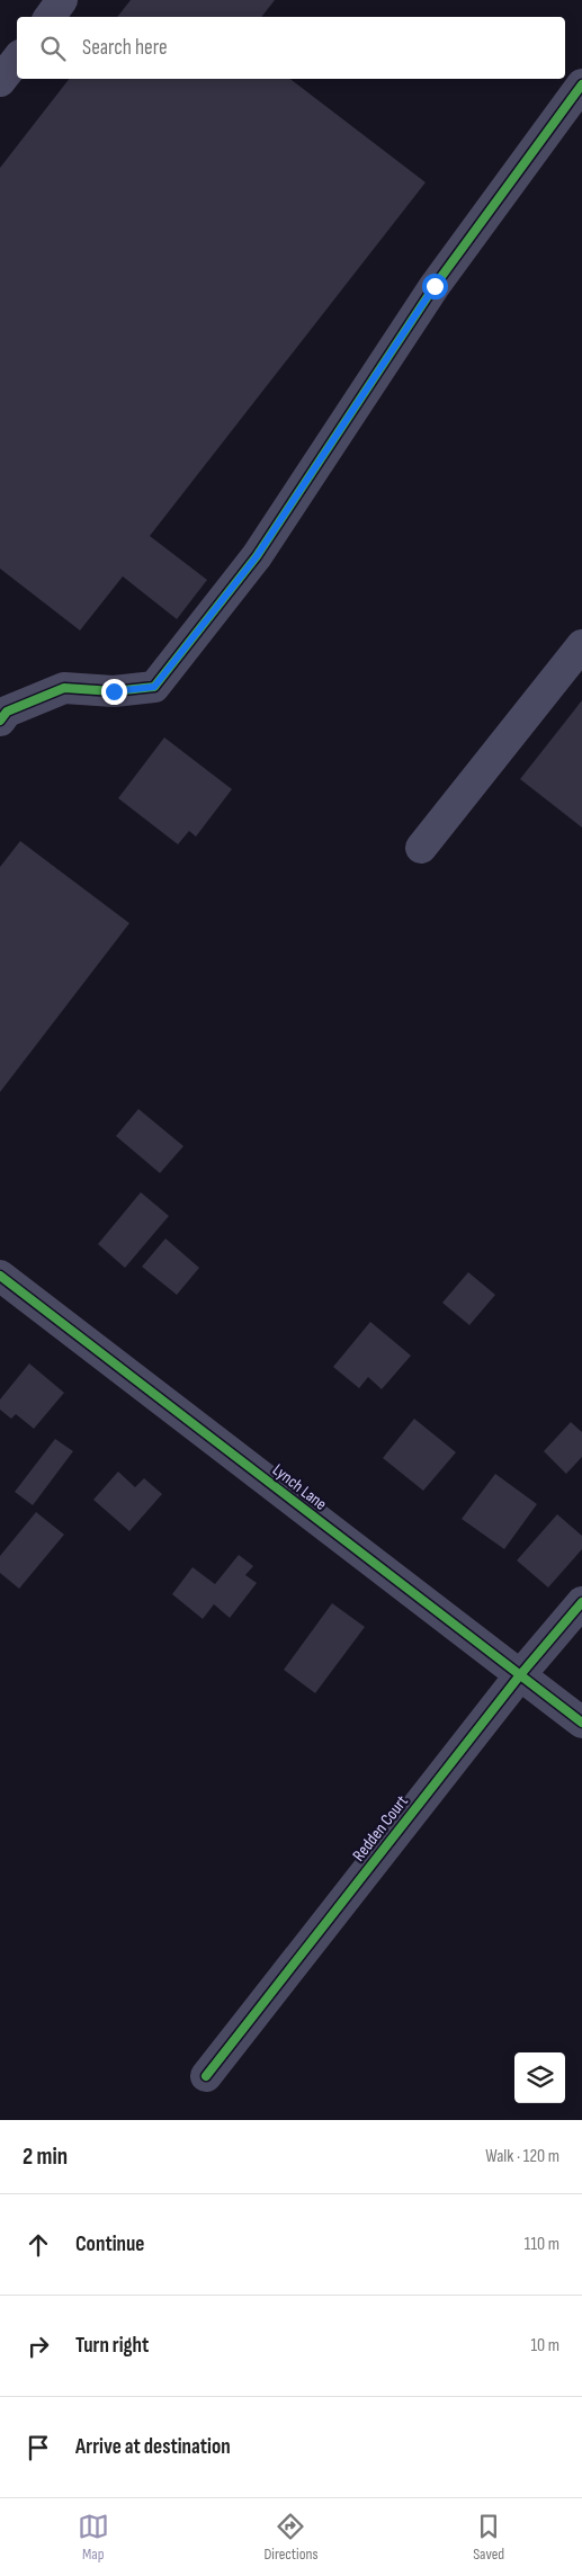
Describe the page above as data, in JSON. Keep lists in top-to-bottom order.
{
  "streets": {
    "street": ["Lynch Lane", "Redden Court"]
  },
  "crossings": [
    ["Lynch Lane", "Redden Court"]
  ],
  "page": {
    "search": "Search here",
    "heading": ["2 min", "Walk · 120 m"],
    "list": [
      ["Continue", "110 m"],
      ["Turn right", "10 m"],
      "Arrive at destination"
    ],
    "nav": ["Map", "Directions", "Saved"]
  }
}
